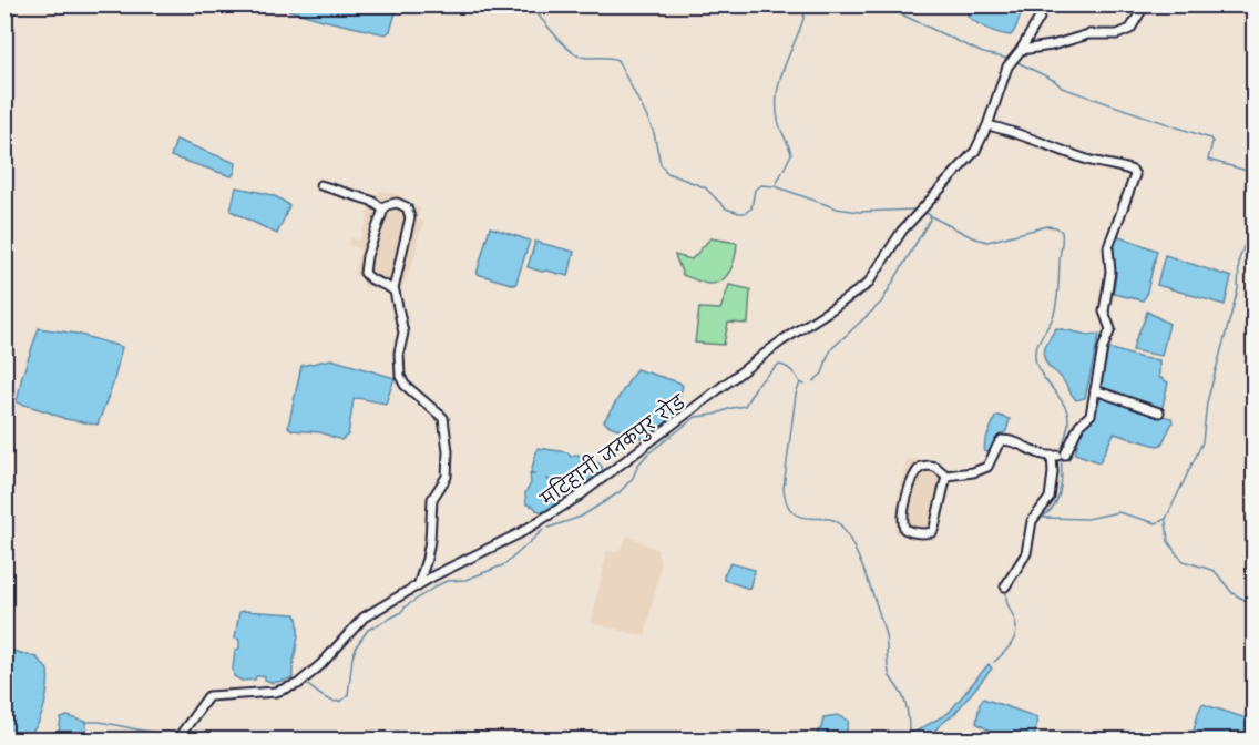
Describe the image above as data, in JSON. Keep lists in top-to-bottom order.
{
  "streets": {
    "street": ["मटिहानी जनकपुर रोड"]
  }
}
